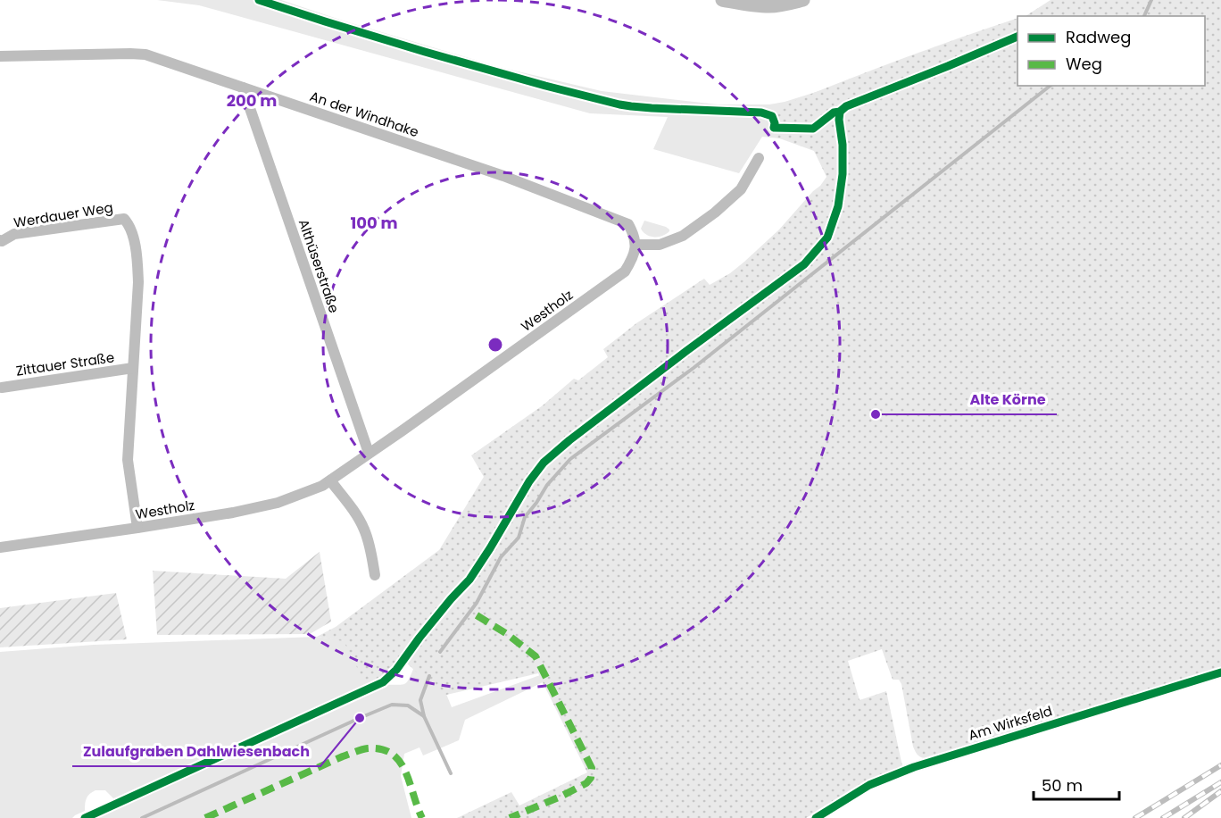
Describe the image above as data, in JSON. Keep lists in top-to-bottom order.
{
  "streets": {
    "street": [
      "An der Windhake",
      "Werdauer Weg",
      "Althüserstraße",
      "Westholz",
      "Zittauer Straße",
      "Am Wirksfeld"
    ]
  },
  "crossings": [
    ["An der Windhake", "Althüserstraße"],
    ["An der Windhake", "Westholz"],
    ["Werdauer Weg", "Zittauer Straße"],
    ["Althüserstraße", "Westholz"],
    ["Westholz", "Zittauer Straße"]
  ],
  "places": ["Alte Körne", "Zulaufgraben Dahlwiesenbach"],
  "legend": ["Radweg", "Weg"],
  "scale_bar": "50 m",
  "rings": ["200 m", "100 m"]
}
